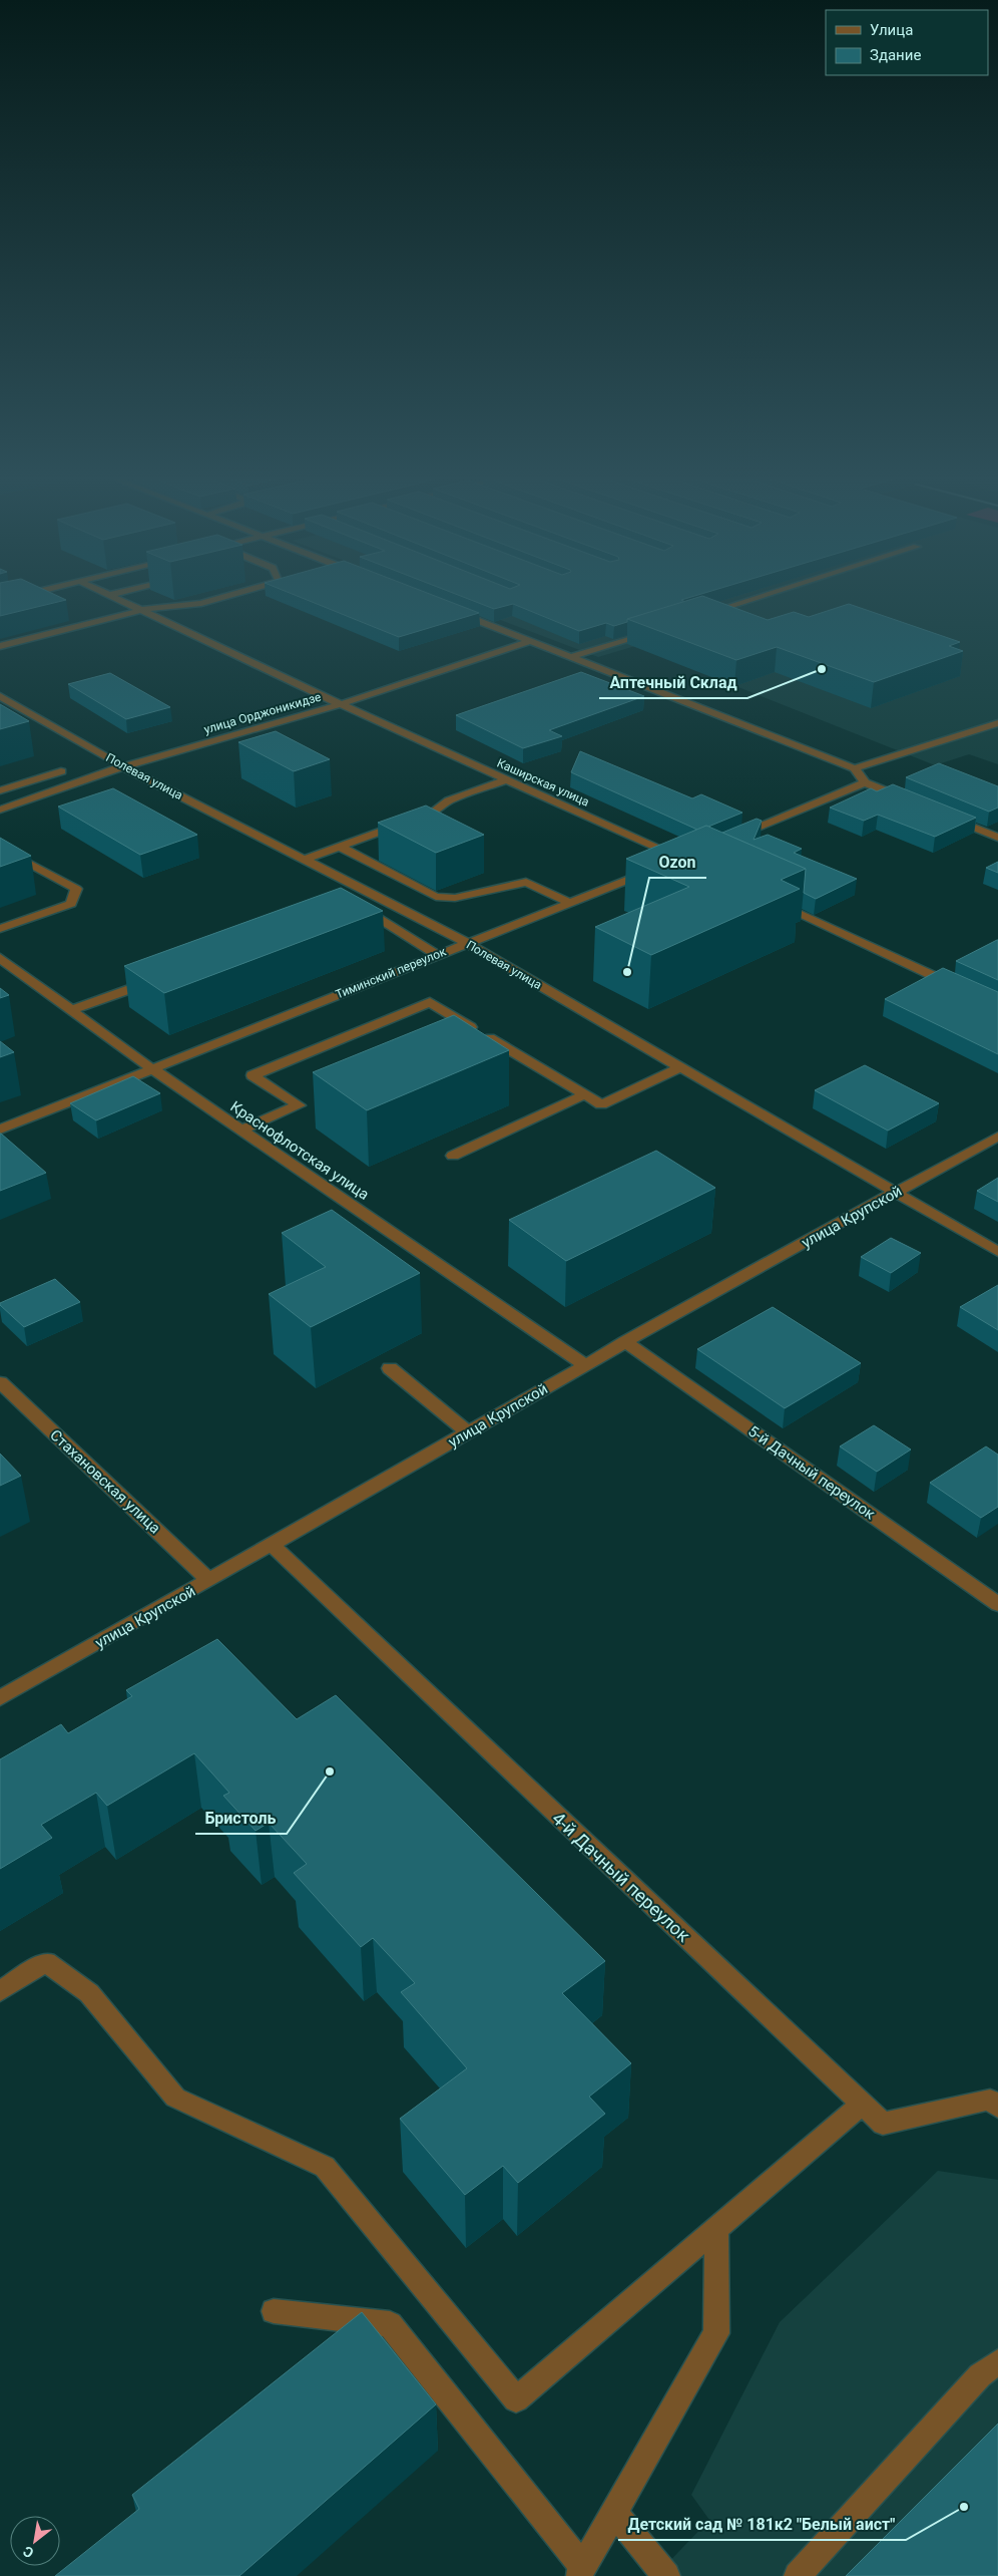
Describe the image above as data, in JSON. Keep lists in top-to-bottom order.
{
  "streets": {
    "street": [
      "улица Орджоникидзе",
      "Полевая улица",
      "Каширская улица",
      "Тиминский переулок",
      "Краснофлотская улица",
      "улица Крупской",
      "5-й Дачный переулок",
      "Стахановская улица",
      "4-й Дачный переулок"
    ]
  },
  "crossings": [
    ["улица Орджоникидзе", "Полевая улица"],
    ["улица Орджоникидзе", "Каширская улица"],
    ["Полевая улица", "Тиминский переулок"],
    ["Полевая улица", "улица Крупской"],
    ["Каширская улица", "Тиминский переулок"],
    ["Тиминский переулок", "Краснофлотская улица"],
    ["Краснофлотская улица", "улица Крупской"],
    ["улица Крупской", "5-й Дачный переулок"],
    ["улица Крупской", "Стахановская улица"],
    ["улица Крупской", "4-й Дачный переулок"]
  ],
  "places": [
    "Аптечный Склад",
    "Ozon",
    "Бристоль",
    "Детский сад № 181к2 \"Белый аист\""
  ],
  "legend": ["Улица", "Здание"],
  "north": "bottom left"
}
